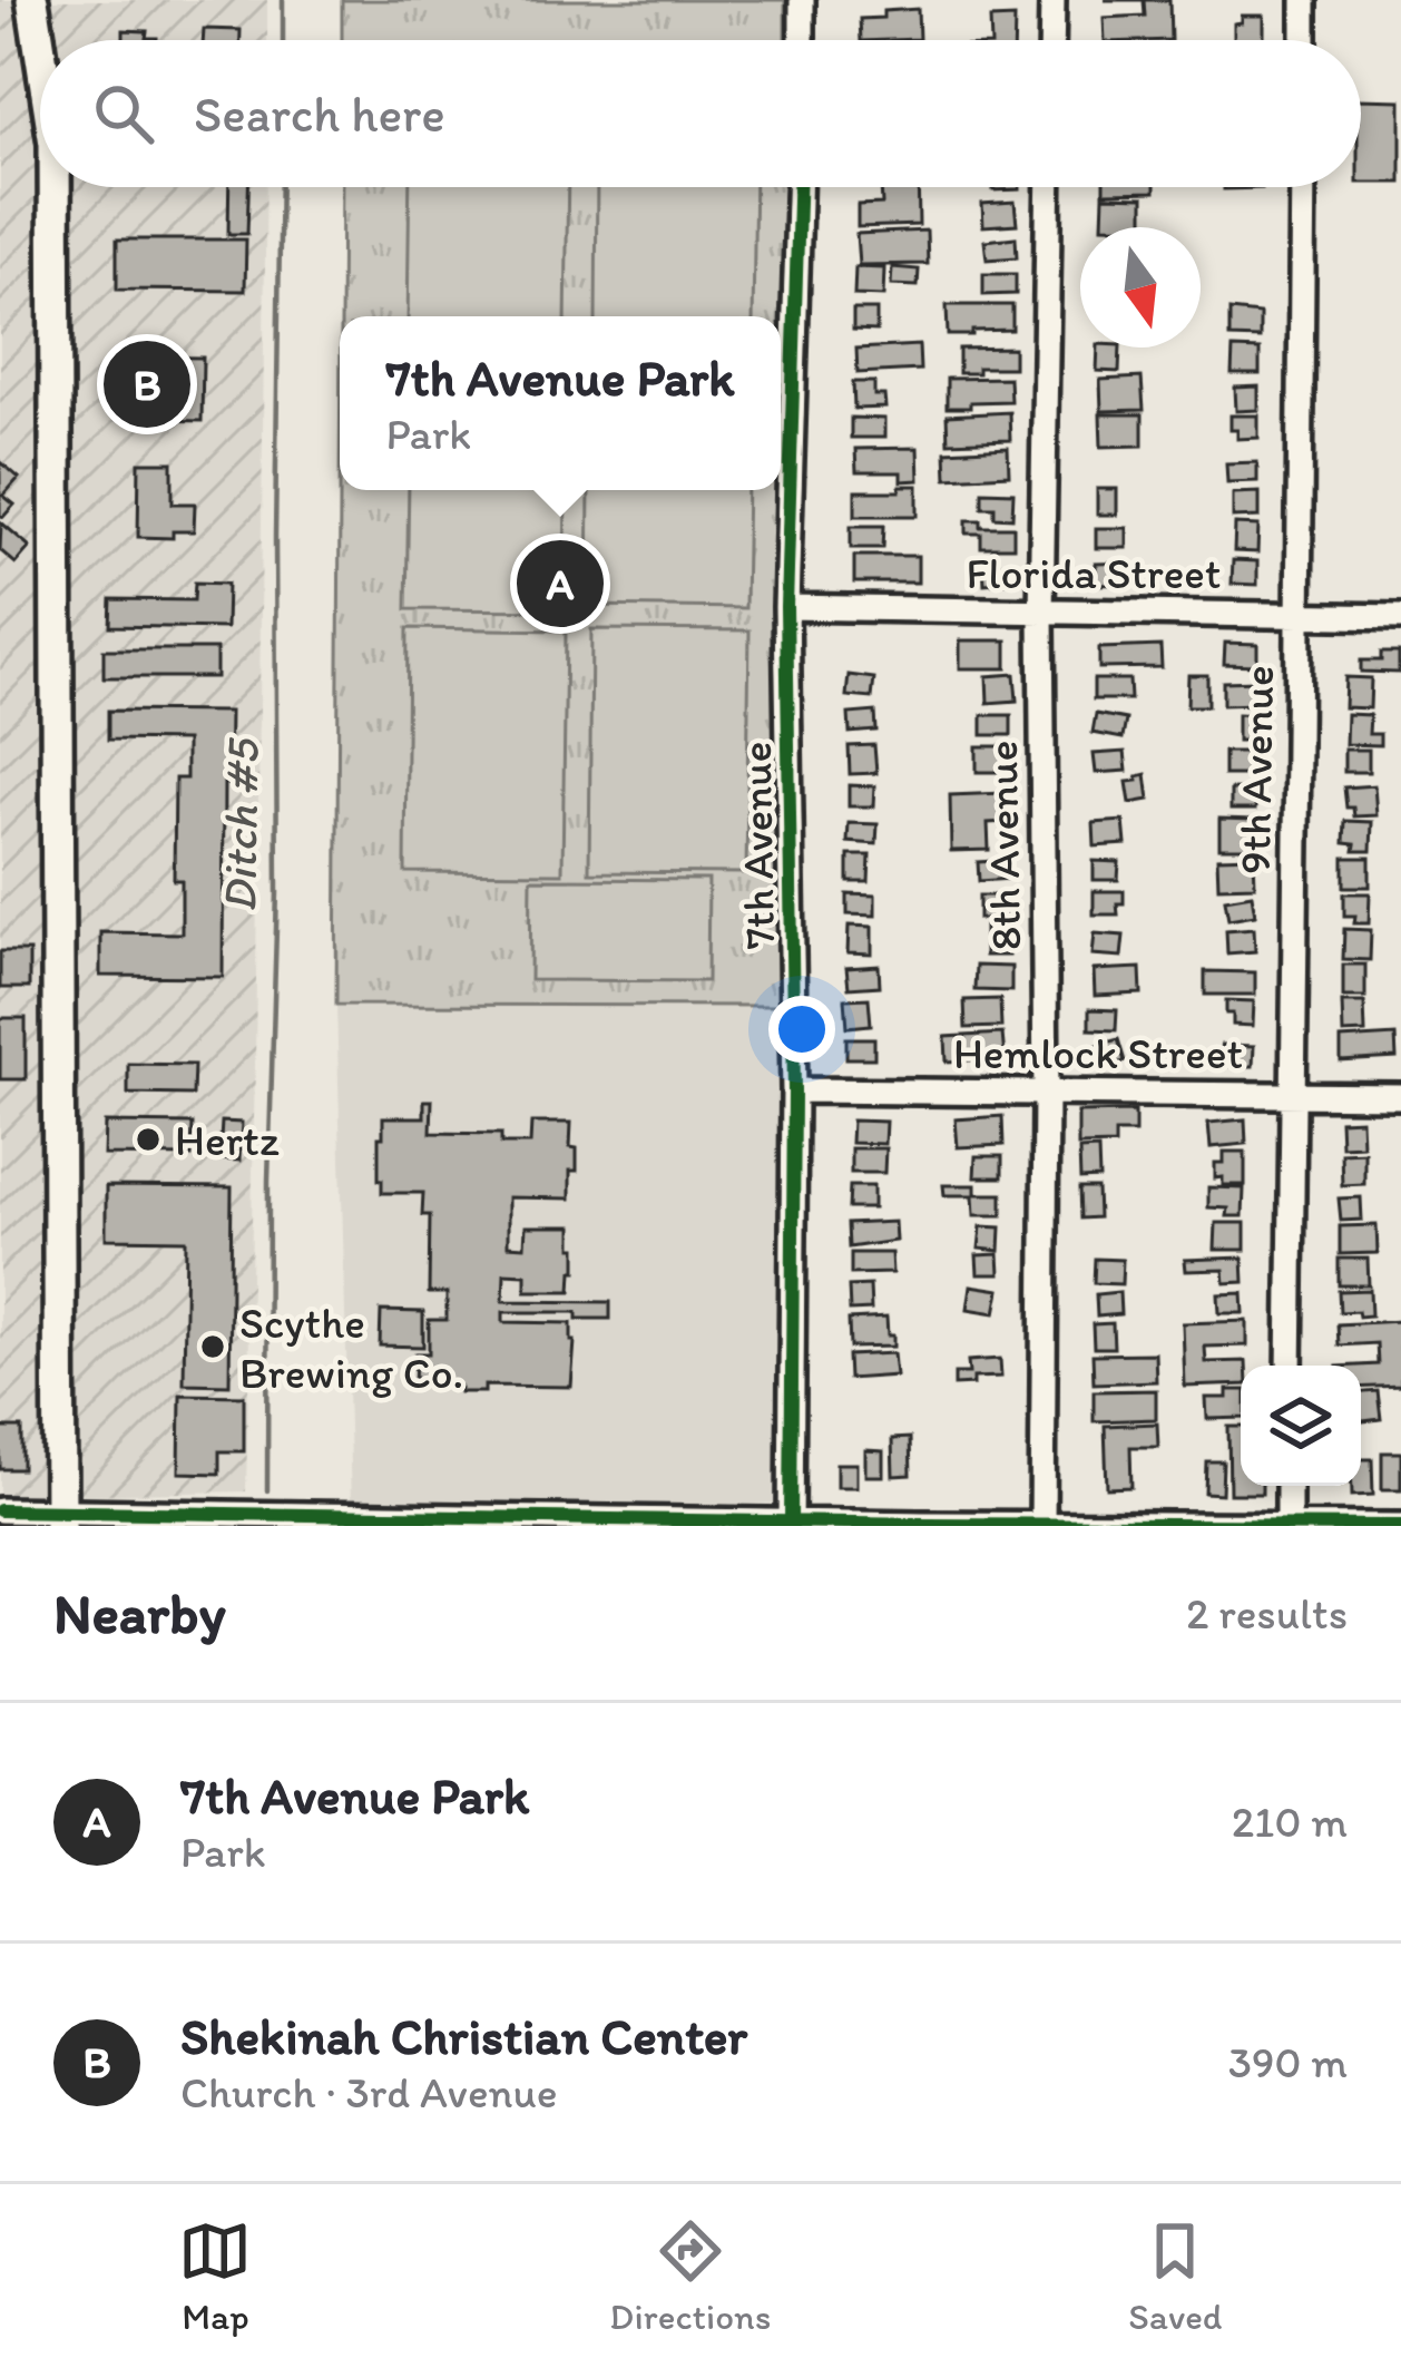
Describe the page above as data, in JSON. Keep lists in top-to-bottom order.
{
  "streets": {
    "street": [
      "Florida Street",
      "9th Avenue",
      "7th Avenue",
      "8th Avenue",
      "Hemlock Street"
    ]
  },
  "crossings": [
    ["Florida Street", "9th Avenue"],
    ["Florida Street", "7th Avenue"],
    ["Florida Street", "8th Avenue"],
    ["9th Avenue", "Hemlock Street"],
    ["7th Avenue", "Hemlock Street"],
    ["8th Avenue", "Hemlock Street"]
  ],
  "water": ["Ditch #5"],
  "places": ["Hertz", "Scythe Brewing Co."],
  "north": "bottom",
  "page": {
    "search": "Search here",
    "popup": ["7th Avenue Park", "Park"],
    "pins": ["B", "A"],
    "heading": ["Nearby", "2 results"],
    "list": [
      {
        "mark": "A",
        "name": "7th Avenue Park",
        "note": "Park",
        "value": "210 m"
      },
      {
        "mark": "B",
        "name": "Shekinah Christian Center",
        "note": "Church · 3rd Avenue",
        "value": "390 m"
      }
    ],
    "nav": ["Map", "Directions", "Saved"]
  }
}
